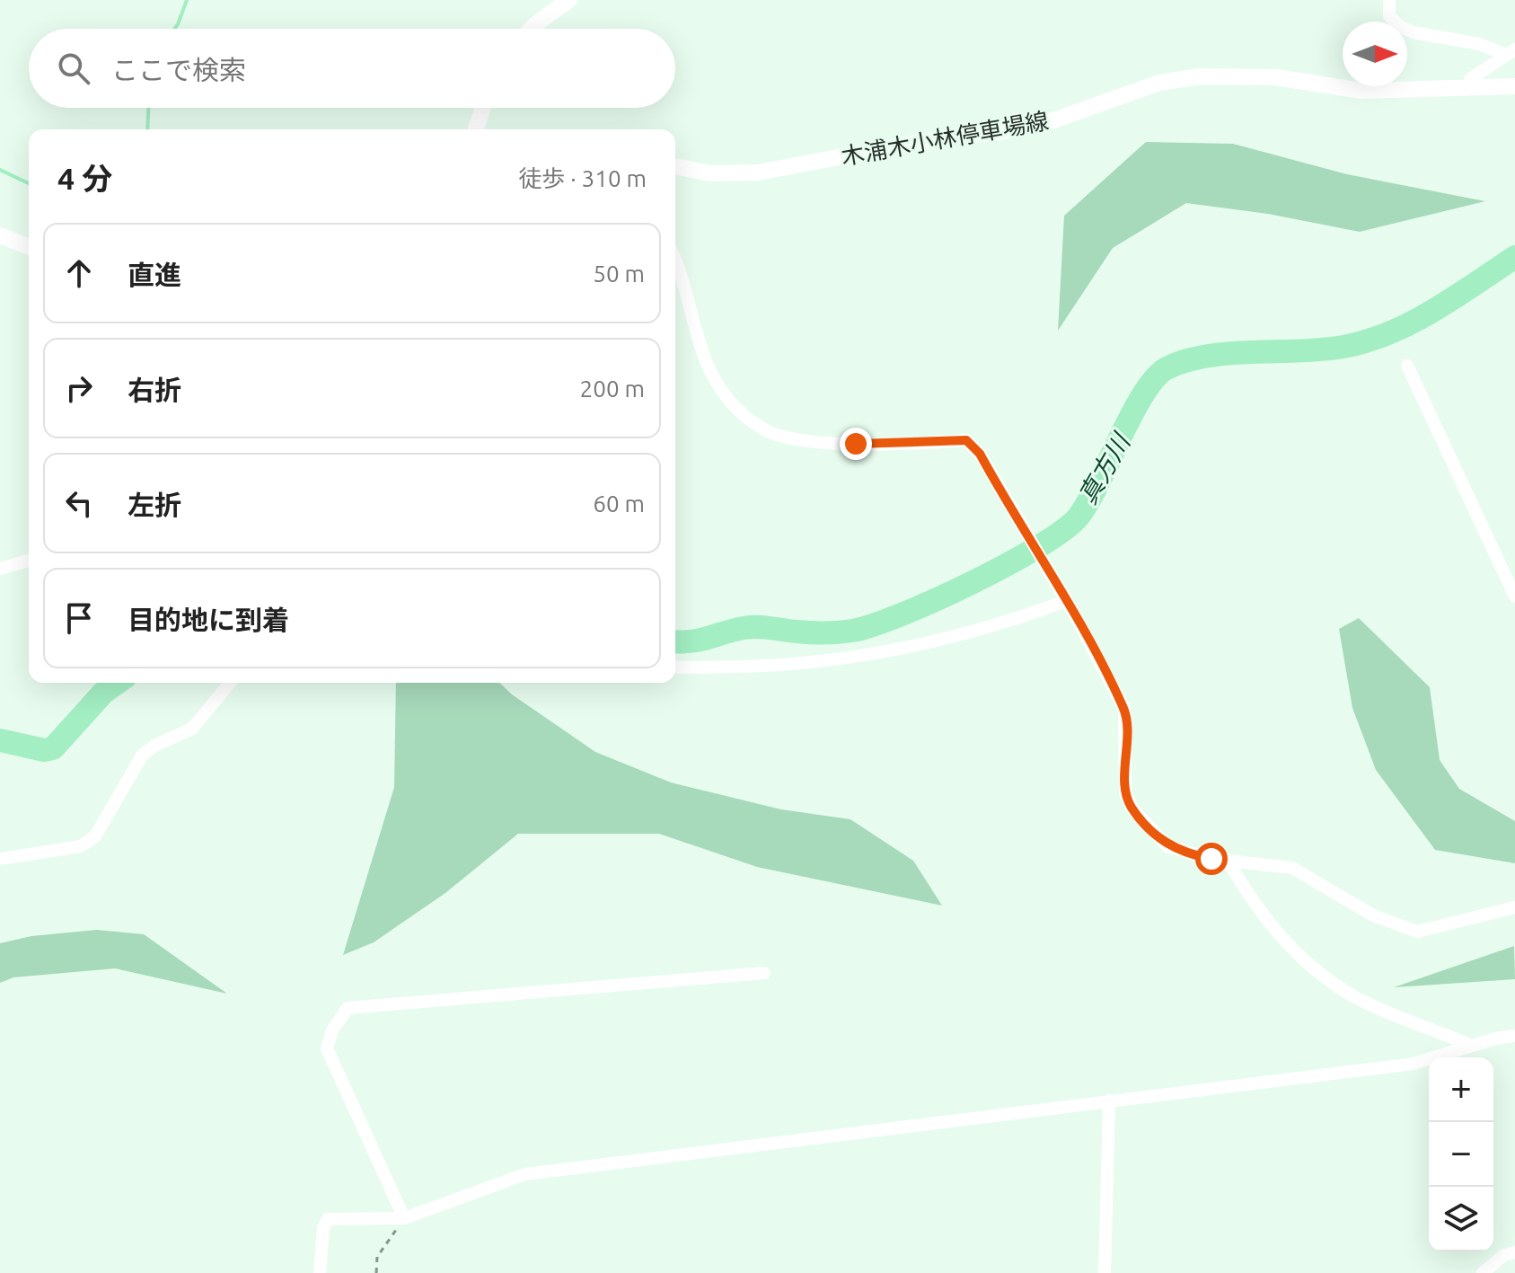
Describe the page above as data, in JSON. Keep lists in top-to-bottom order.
{
  "streets": {
    "main road": ["木浦木小林停車場線"]
  },
  "water": ["真方川"],
  "north": "right",
  "page": {
    "search": "ここで検索",
    "heading": ["4 分", "徒歩 · 310 m"],
    "list": [
      ["直進", "50 m"],
      ["右折", "200 m"],
      ["左折", "60 m"],
      "目的地に到着"
    ],
    "map_buttons": ["+", "−"]
  }
}
